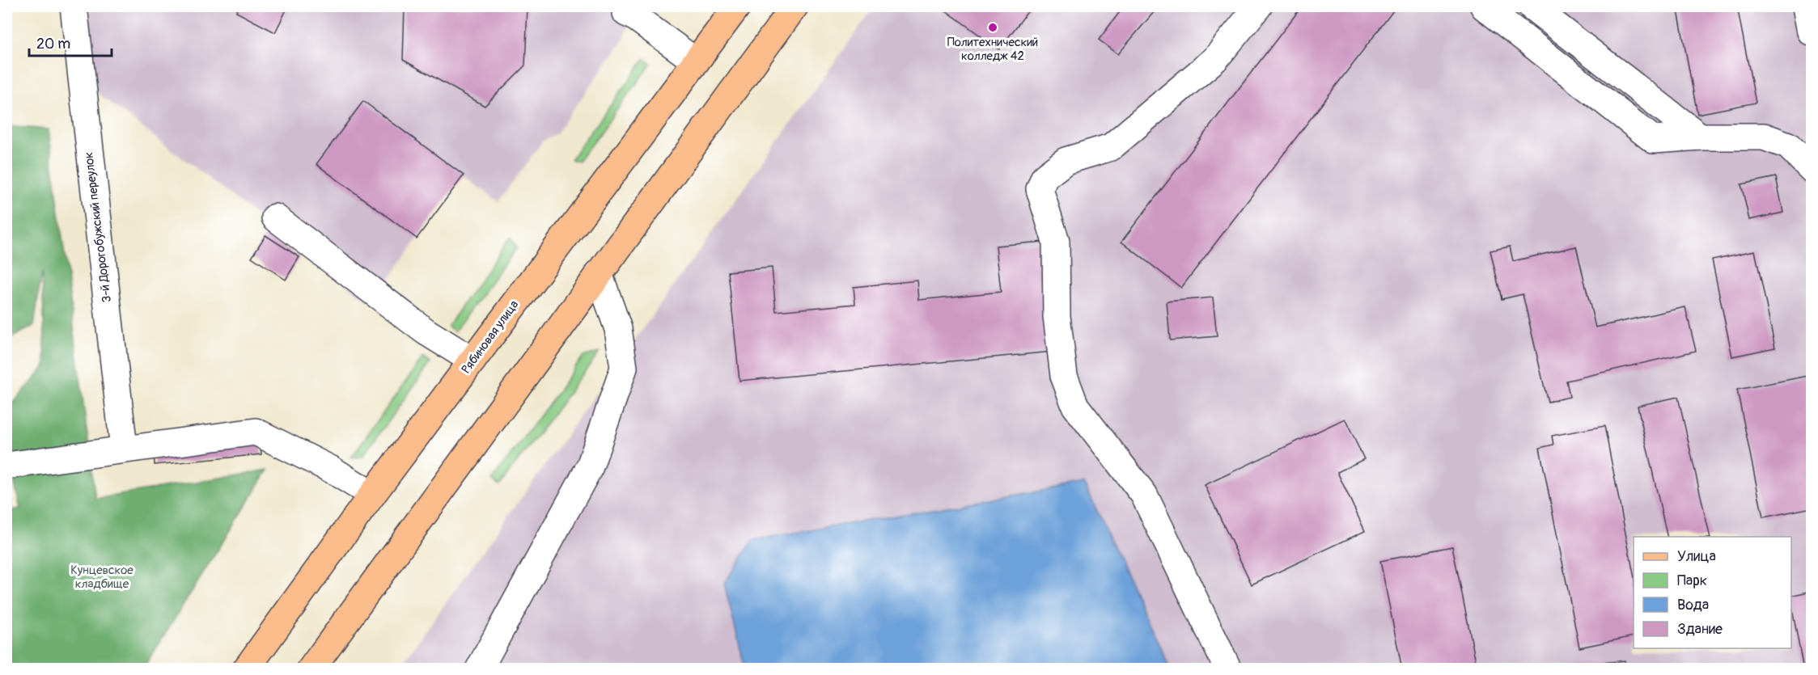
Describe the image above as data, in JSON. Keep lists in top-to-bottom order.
{
  "streets": {
    "main road": ["Рябиновая улица"],
    "lane": ["3-й Дорогобужский переулок"]
  },
  "parks": ["Кунцевское кладбище"],
  "places": ["Политехнический колледж 42"],
  "legend": [
    "Улица",
    "Парк",
    "Вода",
    "Здание"
  ],
  "scale_bar": "20 m"
}
